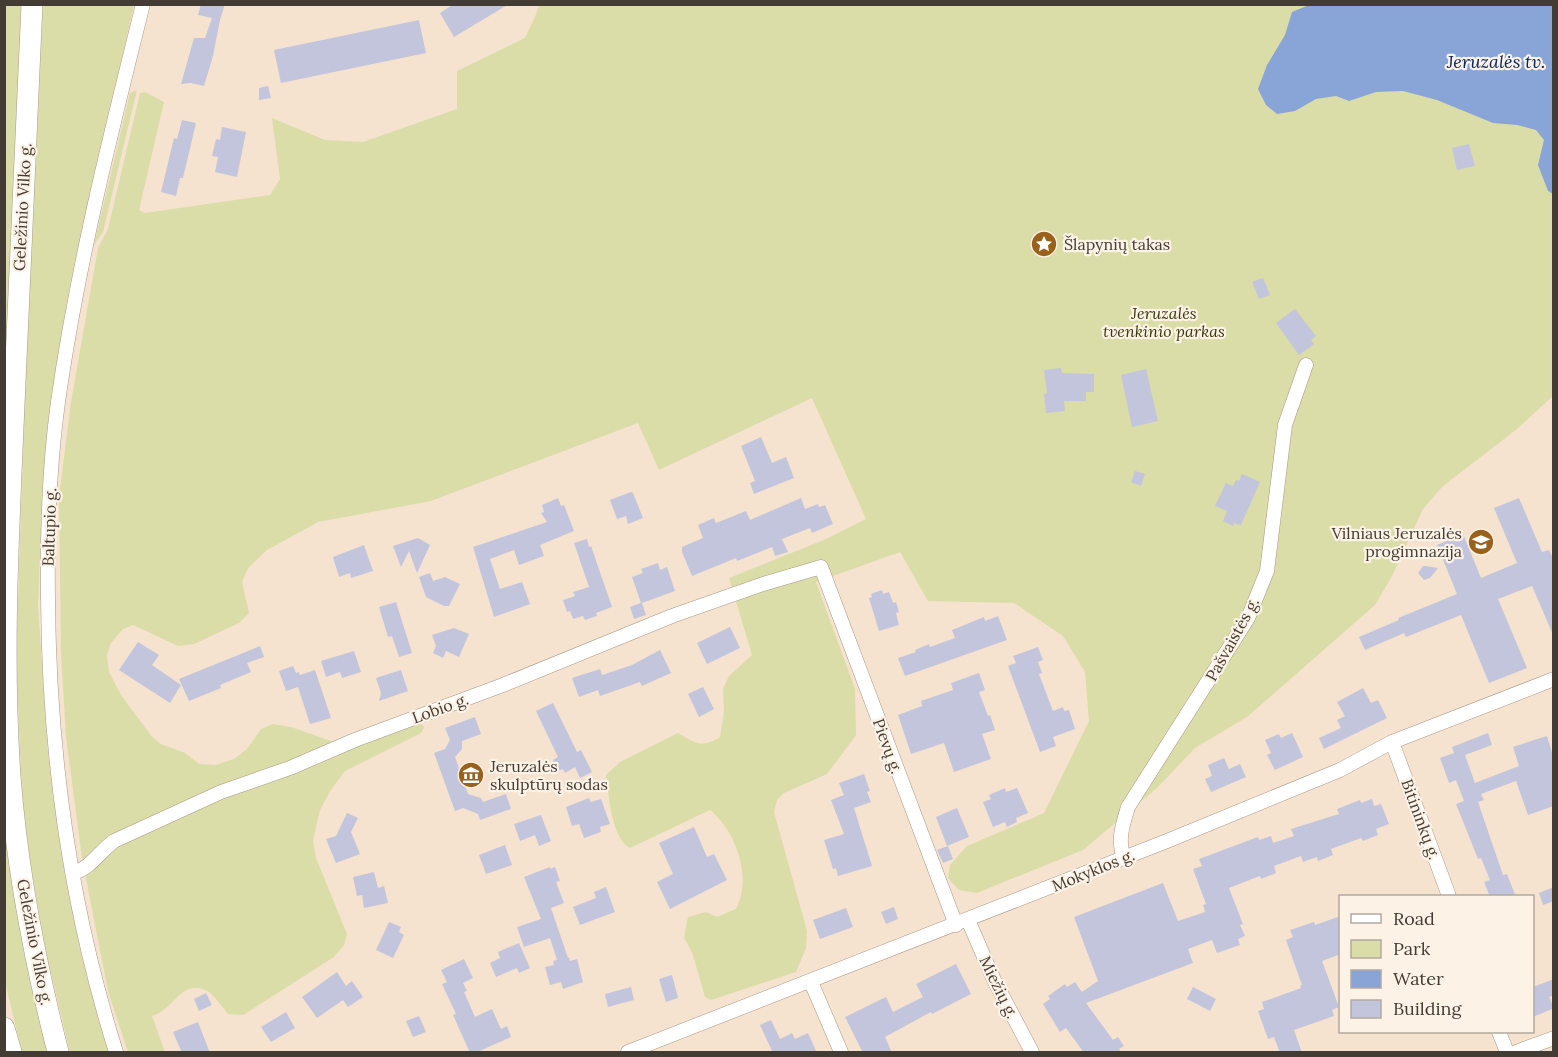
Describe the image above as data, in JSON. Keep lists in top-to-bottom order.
{
  "streets": {
    "highway": ["Geležinio Vilko g."],
    "street": [
      "Baltupio g.",
      "Pašvaistės g.",
      "Lobio g.",
      "Pievų g.",
      "Bitininkų g.",
      "Mokyklos g.",
      "Miežių g."
    ]
  },
  "crossings": [
    ["Baltupio g.", "Lobio g."],
    ["Pašvaistės g.", "Mokyklos g."],
    ["Lobio g.", "Pievų g."],
    ["Pievų g.", "Mokyklos g."],
    ["Pievų g.", "Miežių g."],
    ["Bitininkų g.", "Mokyklos g."],
    ["Mokyklos g.", "Miežių g."]
  ],
  "water": ["Jeruzalės tv."],
  "parks": ["Jeruzalės tvenkinio parkas"],
  "places": {
    "place": ["Šlapynių takas"],
    "school or university": ["Vilniaus Jeruzalės progimnazija"],
    "museum": ["Jeruzalės skulptūrų sodas"]
  },
  "legend": [
    "Road",
    "Park",
    "Water",
    "Building"
  ]
}
